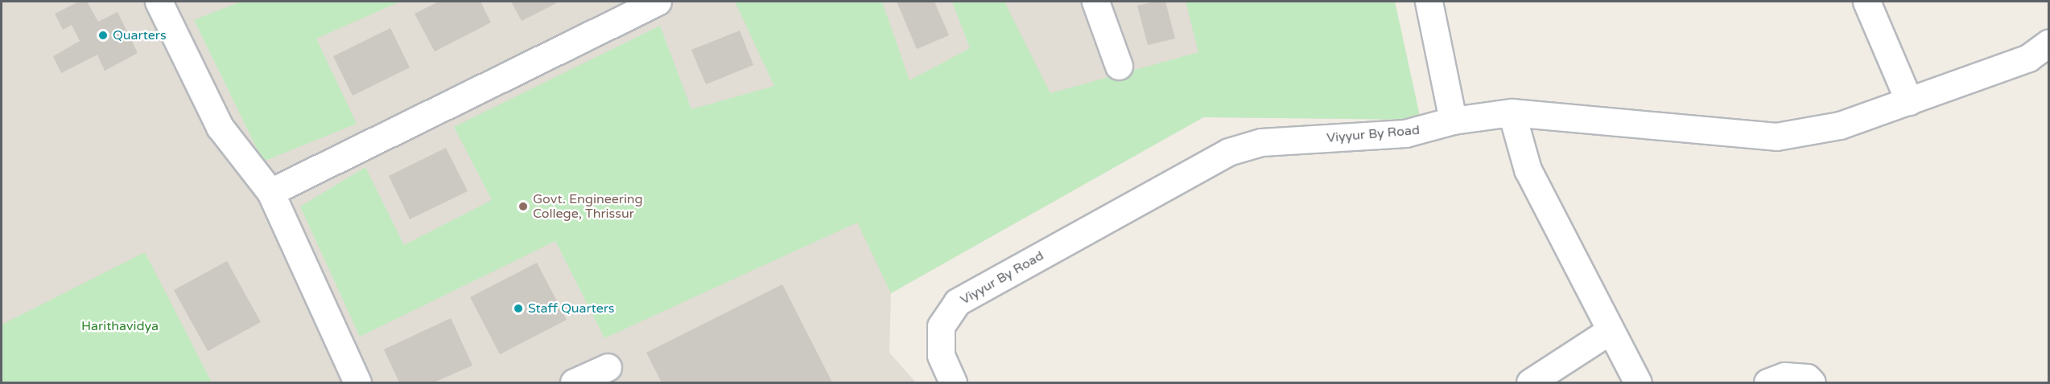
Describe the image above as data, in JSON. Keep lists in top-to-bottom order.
{
  "streets": {
    "street": ["Viyyur By Road"]
  },
  "parks": ["Harithavidya"],
  "places": ["Quarters", "Govt. Engineering College, Thrissur", "Staff Quarters"]
}
